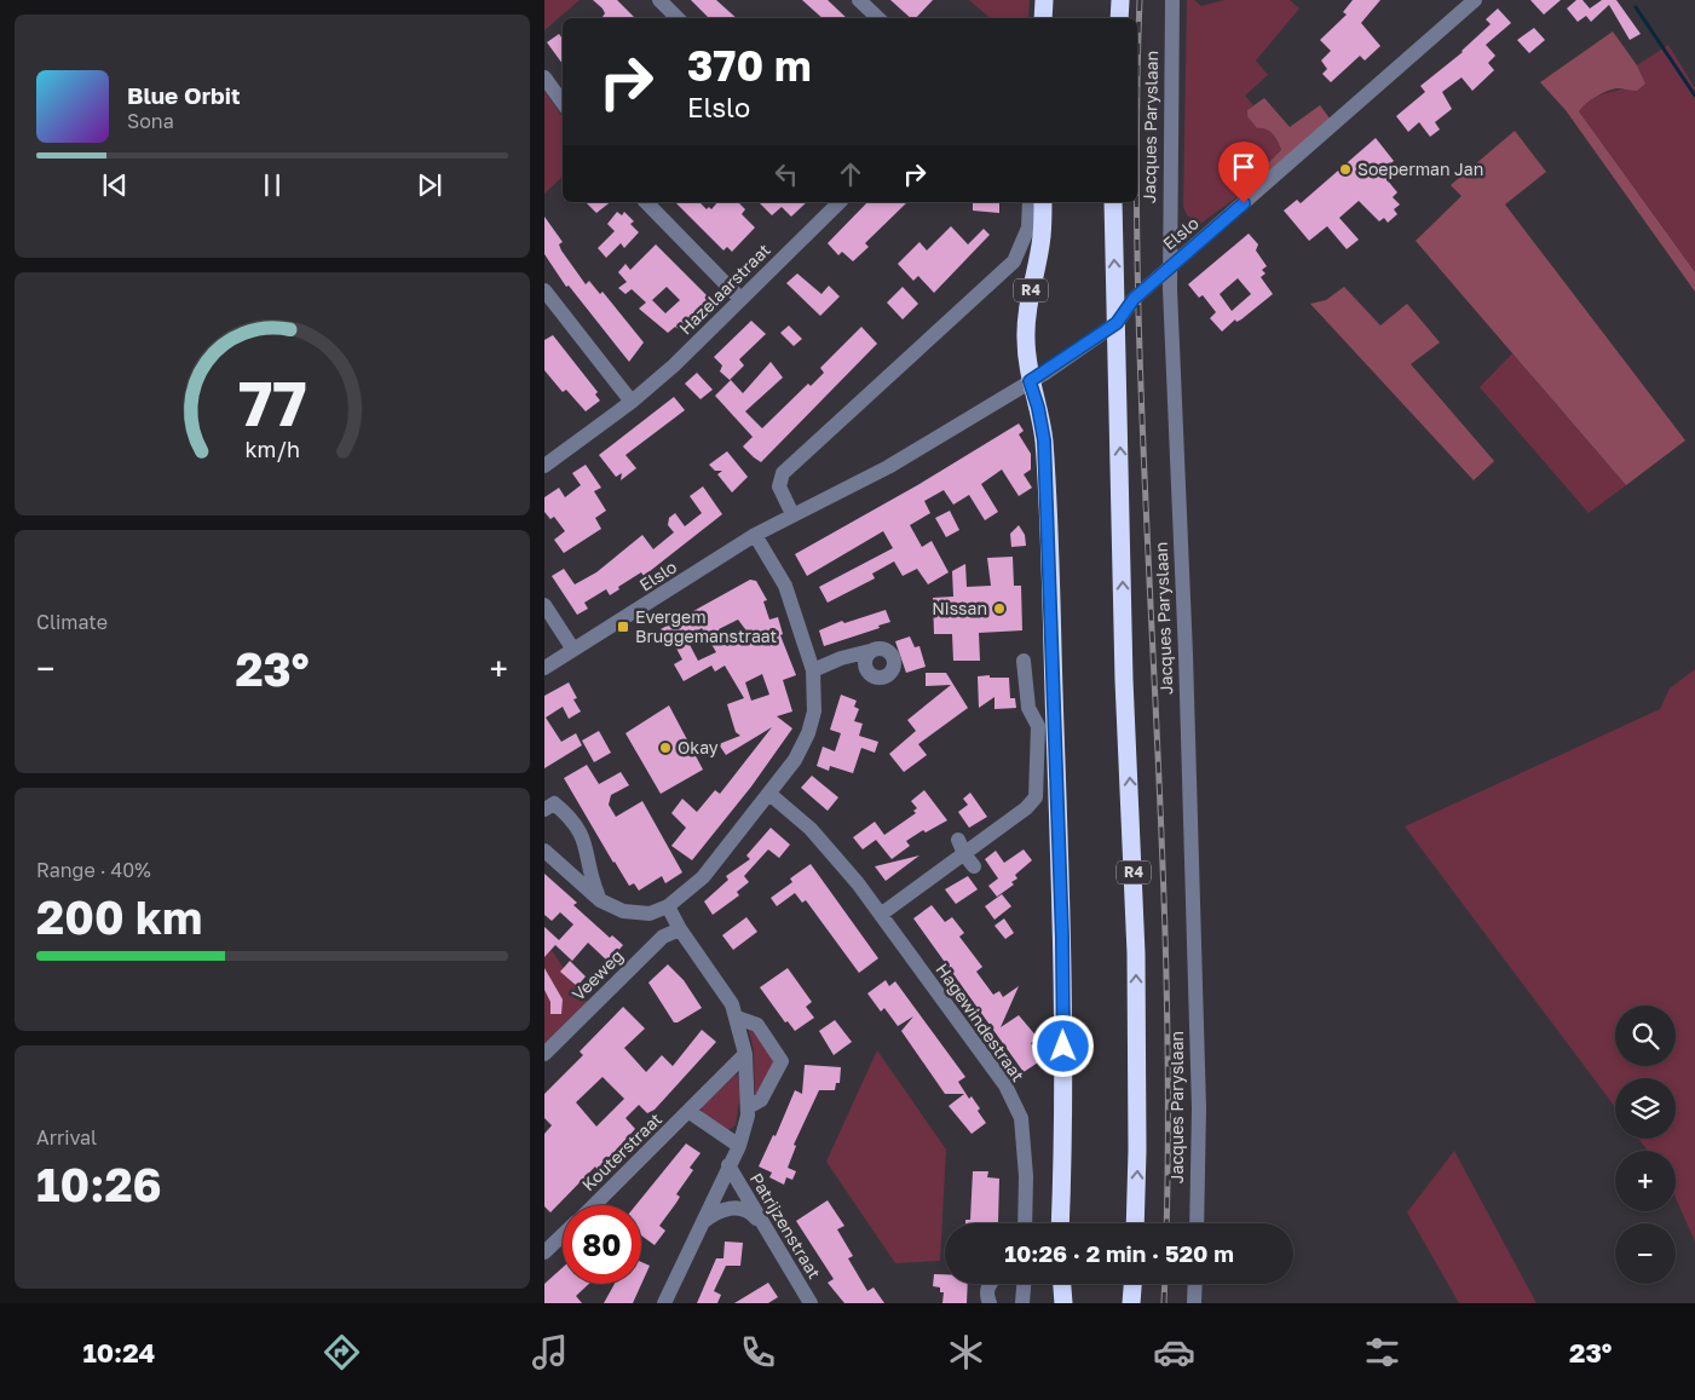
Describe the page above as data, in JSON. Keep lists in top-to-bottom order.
{
  "streets": {
    "highway": ["R4"],
    "street": [
      "Jacques Paryslaan",
      "Elslo",
      "Hazelaarstraat",
      "Veeweg",
      "Hagewindestraat",
      "Kouterstraat",
      "Patrijzenstraat"
    ]
  },
  "crossings": [
    ["Jacques Paryslaan", "Elslo"],
    ["Elslo", "R4"]
  ],
  "places": {
    "other": ["Soeperman Jan", "Nissan", "Okay"],
    "transit": ["Evergem Bruggemanstraat"]
  },
  "page": {
    "turn": ["370 m", "Elslo"],
    "song": ["Blue Orbit", "Sona"],
    "tile": [
      "Climate",
      ["Range · 40%", "200 km"],
      ["Arrival", "10:26"]
    ],
    "heat": ["−", "23°", "+"],
    "map_buttons": ["+", "−"],
    "limit": "80",
    "trip": "10:26 · 2 min · 520 m",
    "tabs": ["10:24", "23°"],
    "gauge": ["77", "km/h"]
  }
}
